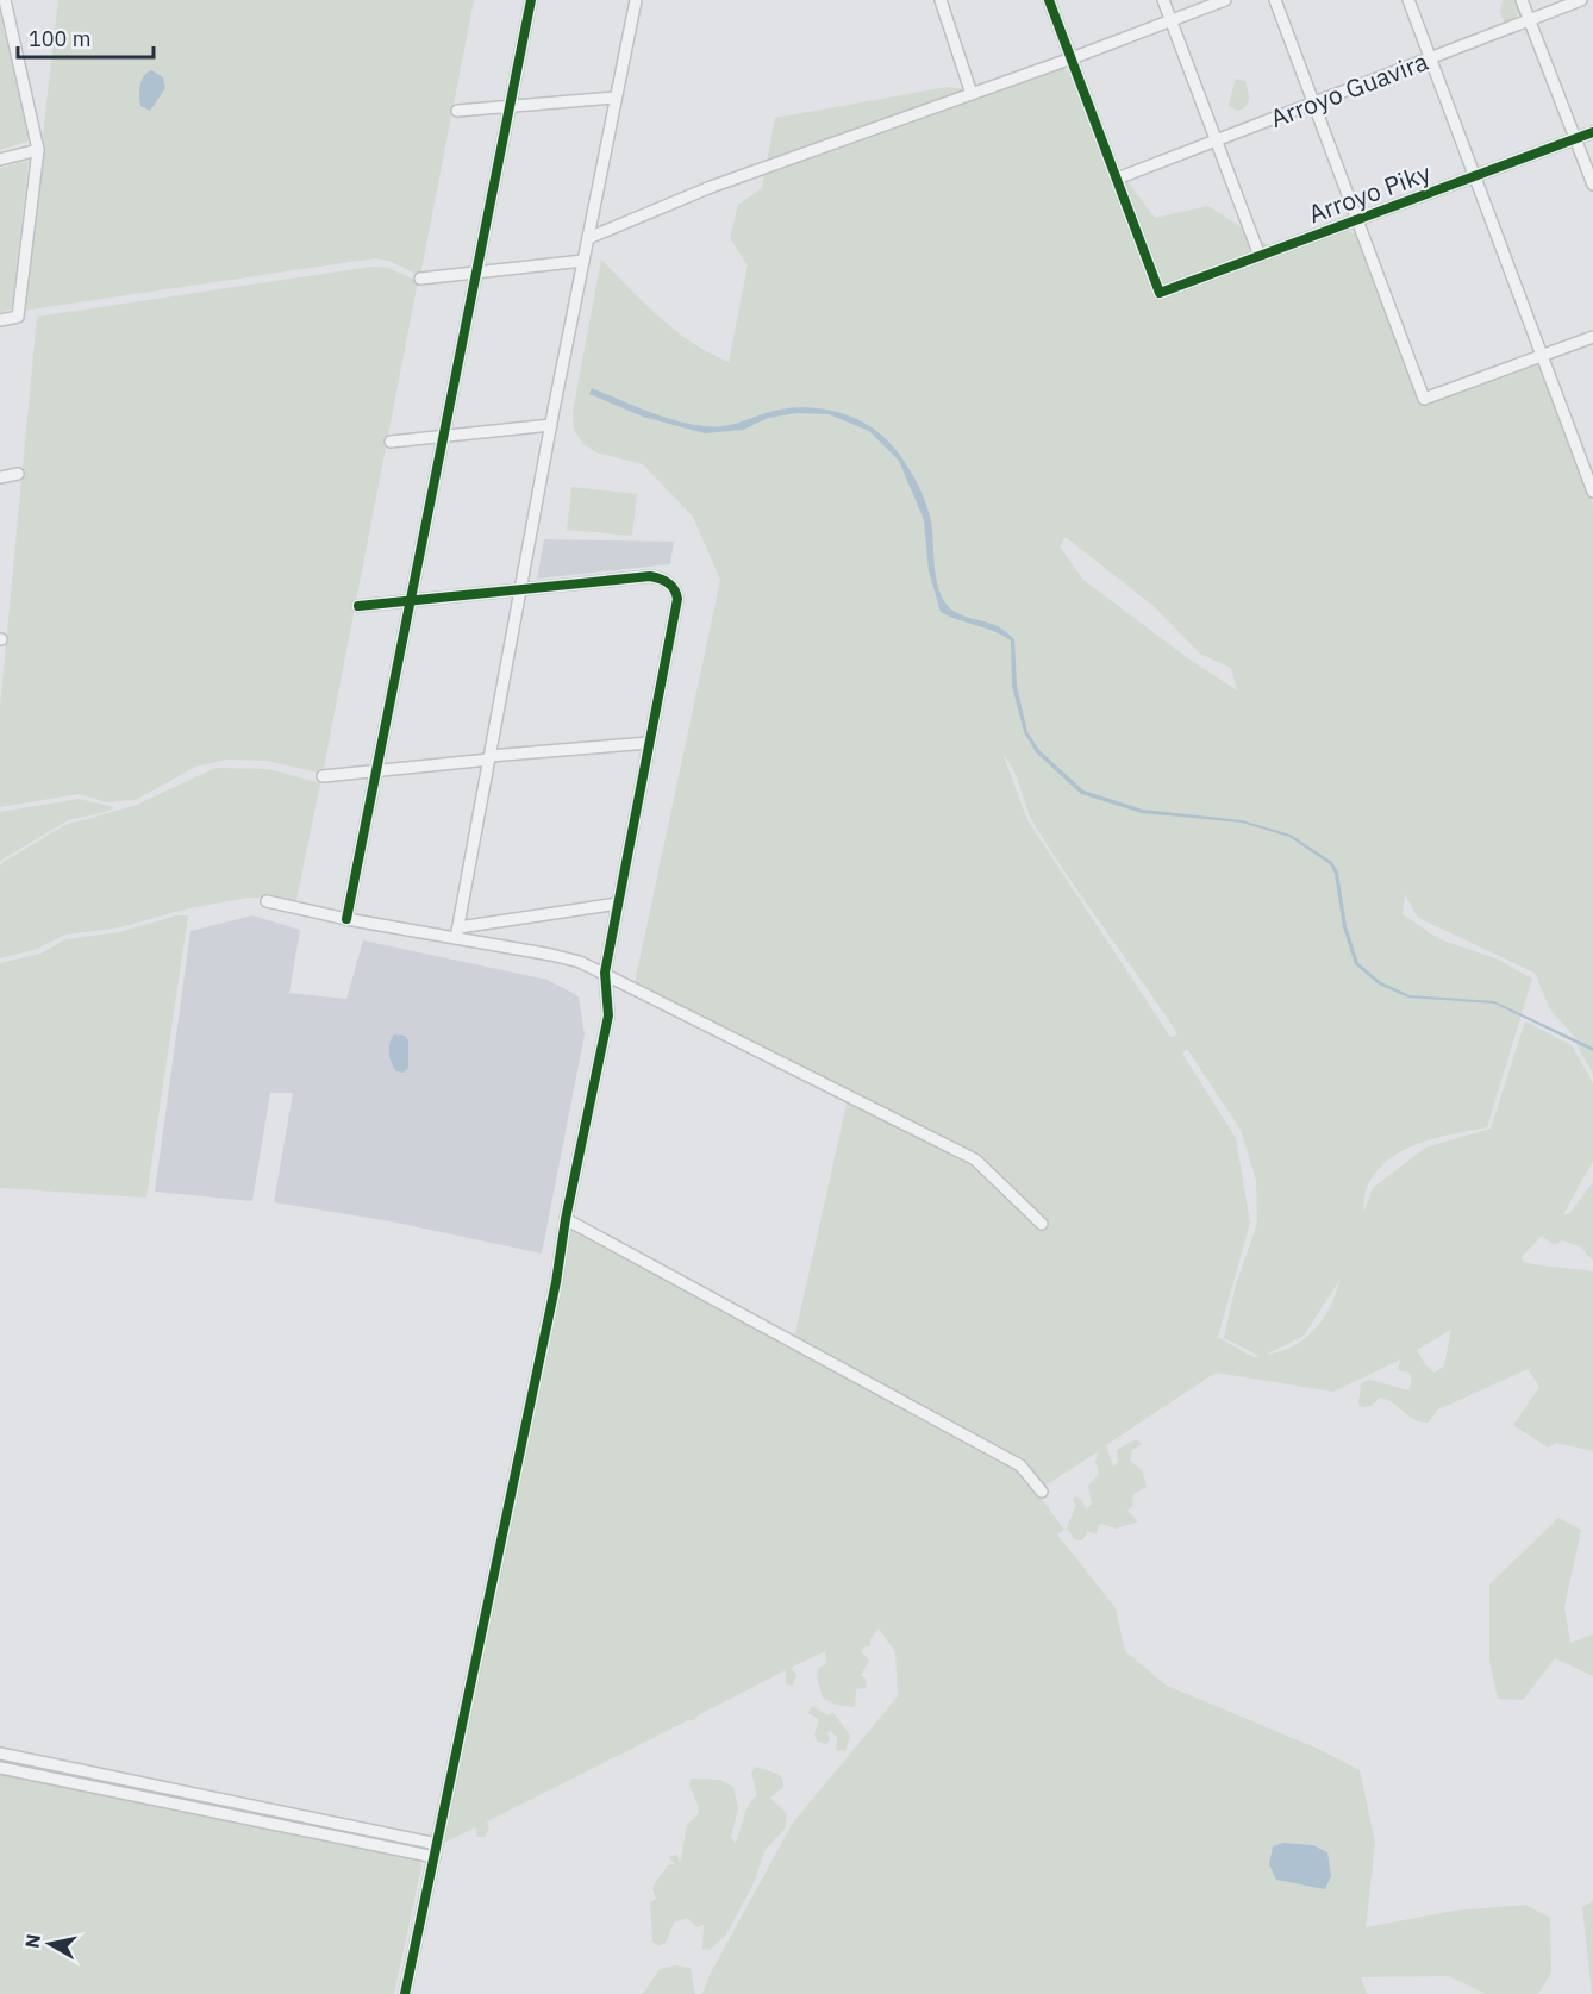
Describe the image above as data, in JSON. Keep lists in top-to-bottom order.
{
  "streets": {
    "street": ["Arroyo Guavira", "Arroyo Piky"]
  },
  "crossings": [
    ["Arroyo Guavira", "Arroyo Piky"]
  ],
  "scale_bar": "100 m",
  "north": "left"
}
